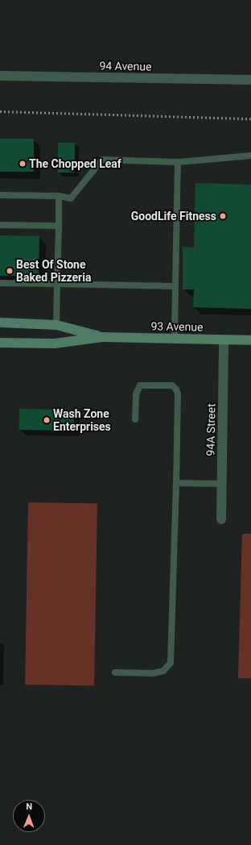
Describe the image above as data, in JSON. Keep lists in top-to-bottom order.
{
  "streets": {
    "main road": ["93 Avenue"],
    "street": ["94 Avenue", "94A Street"]
  },
  "crossings": [
    ["93 Avenue", "94A Street"]
  ],
  "places": [
    "The Chopped Leaf",
    "GoodLife Fitness",
    "Best Of Stone Baked Pizzeria",
    "Wash Zone Enterprises"
  ],
  "north": "top"
}
